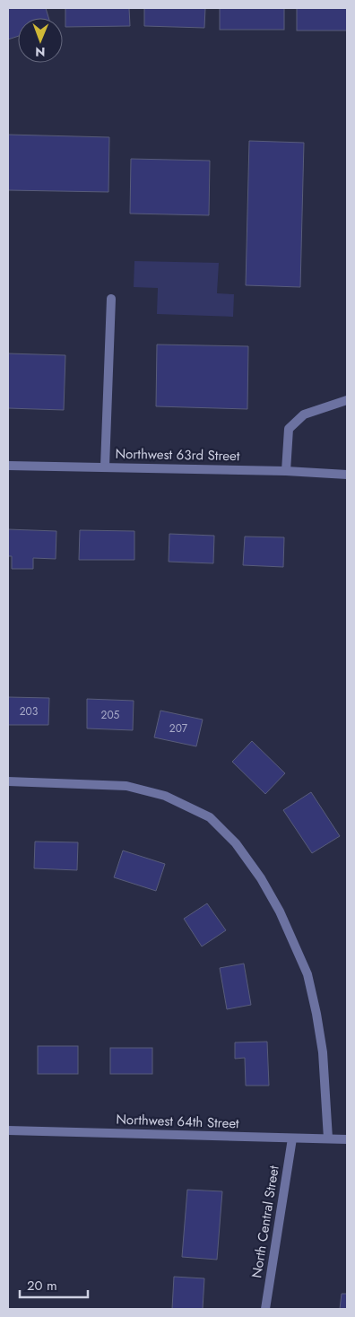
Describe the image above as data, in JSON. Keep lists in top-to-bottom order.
{
  "streets": {
    "street": ["Northwest 63rd Street", "Northwest 64th Street", "North Central Street"]
  },
  "crossings": [
    ["Northwest 64th Street", "North Central Street"]
  ],
  "house_numbers": ["203", "205", "207"],
  "scale_bar": "20 m",
  "north": "bottom"
}
